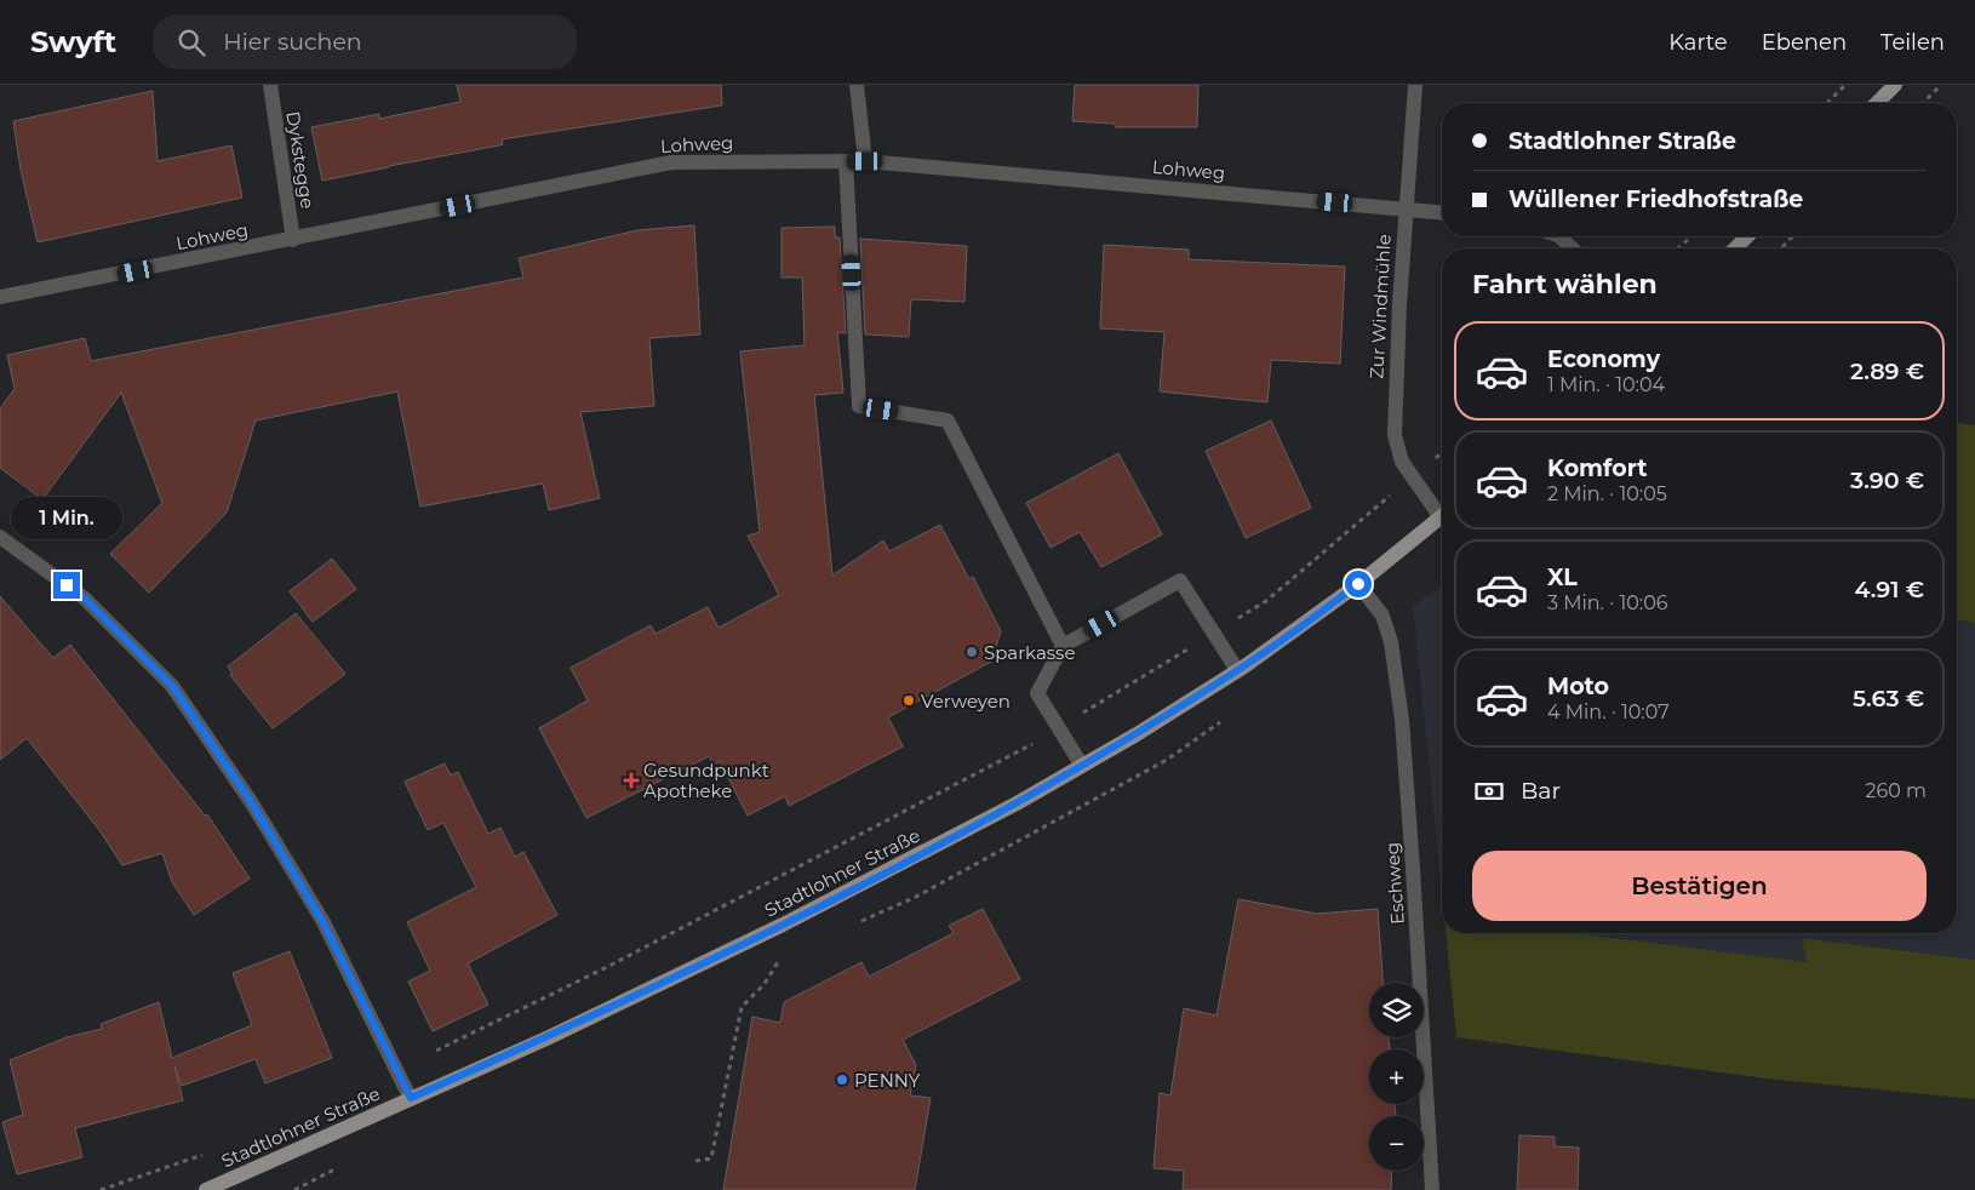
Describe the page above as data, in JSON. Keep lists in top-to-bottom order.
{
  "streets": {
    "main road": ["Stadtlohner Straße"],
    "street": [
      "Lohweg",
      "Dykstegge",
      "Zur Windmühle",
      "Eschweg"
    ]
  },
  "crossings": [
    ["Lohweg", "Dykstegge"],
    ["Lohweg", "Zur Windmühle"],
    ["Stadtlohner Straße", "Eschweg"]
  ],
  "places": {
    "other": ["Sparkasse", "Verweyen", "PENNY"],
    "health": ["Gesundpunkt Apotheke"]
  },
  "page": {
    "header": "Swyft",
    "search": "Hier suchen",
    "nav": ["Karte", "Ebenen", "Teilen"],
    "banner": ["Stadtlohner Straße", "Wüllener Friedhofstraße"],
    "heading": "Fahrt wählen",
    "list": [
      {
        "name": "Economy",
        "note": "1 Min. · 10:04",
        "value": "2.89 €"
      },
      {
        "name": "Komfort",
        "note": "2 Min. · 10:05",
        "value": "3.90 €"
      },
      {
        "name": "XL",
        "note": "3 Min. · 10:06",
        "value": "4.91 €"
      },
      {
        "name": "Moto",
        "note": "4 Min. · 10:07",
        "value": "5.63 €"
      }
    ],
    "bubble": "1 Min.",
    "pay": ["Bar", "260 m"],
    "buttons": "Bestätigen",
    "map_buttons": ["+", "−"]
  }
}
